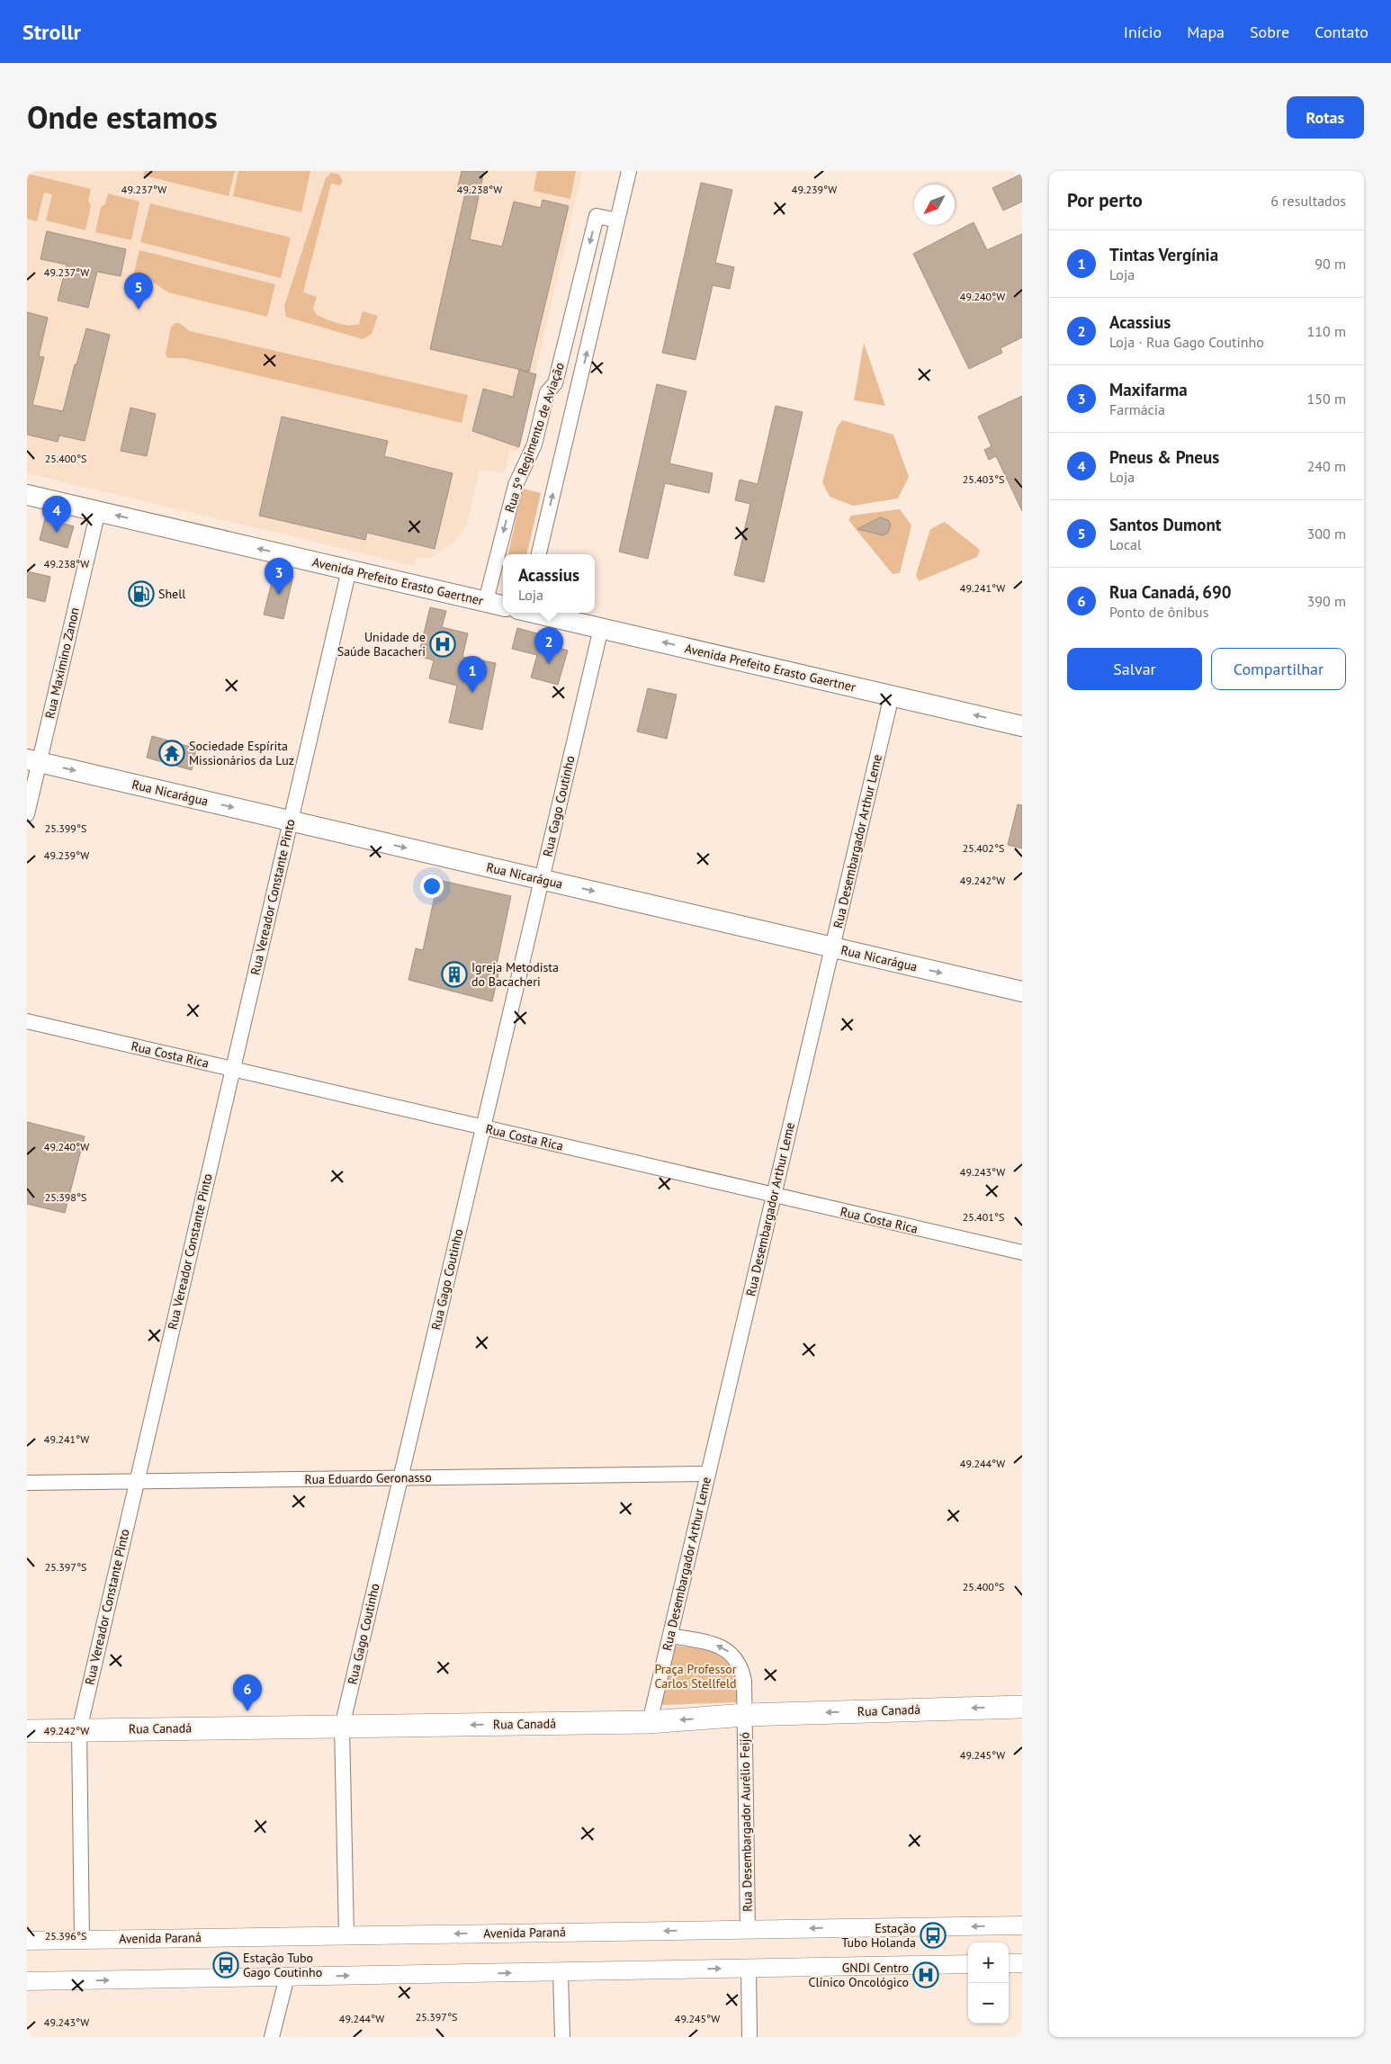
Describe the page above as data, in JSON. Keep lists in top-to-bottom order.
{
  "streets": {
    "main road": ["Avenida Prefeito Erasto Gaertner", "Rua Nicarágua", "Rua Canadá"],
    "street": [
      "Rua 5º Regimento de Aviação",
      "Rua Maximino Zanon",
      "Rua Gago Coutinho",
      "Rua Desembargador Arthur Leme",
      "Rua Vereador Constante Pinto",
      "Rua Costa Rica",
      "Rua Eduardo Geronasso",
      "Rua Desembargador Aurélio Feijó",
      "Avenida Paraná"
    ]
  },
  "crossings": [
    ["Rua 5º Regimento de Aviação", "Avenida Prefeito Erasto Gaertner"],
    ["Avenida Prefeito Erasto Gaertner", "Rua Maximino Zanon"],
    ["Avenida Prefeito Erasto Gaertner", "Rua Gago Coutinho"],
    ["Avenida Prefeito Erasto Gaertner", "Rua Desembargador Arthur Leme"],
    ["Avenida Prefeito Erasto Gaertner", "Rua Vereador Constante Pinto"],
    ["Rua Maximino Zanon", "Rua Nicarágua"],
    ["Rua Nicarágua", "Rua Gago Coutinho"],
    ["Rua Nicarágua", "Rua Desembargador Arthur Leme"],
    ["Rua Nicarágua", "Rua Vereador Constante Pinto"],
    ["Rua Gago Coutinho", "Rua Costa Rica"],
    ["Rua Gago Coutinho", "Rua Eduardo Geronasso"],
    ["Rua Gago Coutinho", "Rua Canadá"],
    ["Rua Gago Coutinho", "Avenida Paraná"],
    ["Rua Desembargador Arthur Leme", "Rua Costa Rica"],
    ["Rua Desembargador Arthur Leme", "Rua Eduardo Geronasso"],
    ["Rua Desembargador Arthur Leme", "Rua Canadá"],
    ["Rua Desembargador Arthur Leme", "Rua Desembargador Aurélio Feijó"],
    ["Rua Vereador Constante Pinto", "Rua Costa Rica"],
    ["Rua Vereador Constante Pinto", "Rua Eduardo Geronasso"],
    ["Rua Vereador Constante Pinto", "Rua Canadá"],
    ["Rua Vereador Constante Pinto", "Avenida Paraná"],
    ["Rua Canadá", "Rua Desembargador Aurélio Feijó"],
    ["Rua Desembargador Aurélio Feijó", "Avenida Paraná"]
  ],
  "one_way": ["Avenida Prefeito Erasto Gaertner", "Rua Nicarágua", "Rua Canadá"],
  "parks": ["Praça Professor Carlos Stellfeld"],
  "places": {
    "fuel station": ["Shell"],
    "hospital": ["Unidade de Saúde Bacacheri", "GNDI Centro Clínico Oncológico"],
    "temple": ["Sociedade Espírita Missionários da Luz"],
    "building": ["Igreja Metodista do Bacacheri"],
    "bus stop": ["Estação Tubo Holanda", "Estação Tubo Gago Coutinho"]
  },
  "north": "bottom left",
  "page": {
    "header": "Strollr",
    "nav": [
      "Início",
      "Mapa",
      "Sobre",
      "Contato"
    ],
    "title": "Onde estamos",
    "buttons": [
      "Rotas",
      ["Salvar", "Compartilhar"]
    ],
    "heading": ["Por perto", "6 resultados"],
    "list": [
      {
        "mark": "1",
        "name": "Tintas Vergínia",
        "note": "Loja",
        "value": "90 m"
      },
      {
        "mark": "2",
        "name": "Acassius",
        "note": "Loja · Rua Gago Coutinho",
        "value": "110 m"
      },
      {
        "mark": "3",
        "name": "Maxifarma",
        "note": "Farmácia",
        "value": "150 m"
      },
      {
        "mark": "4",
        "name": "Pneus & Pneus",
        "note": "Loja",
        "value": "240 m"
      },
      {
        "mark": "5",
        "name": "Santos Dumont",
        "note": "Local",
        "value": "300 m"
      },
      {
        "mark": "6",
        "name": "Rua Canadá, 690",
        "note": "Ponto de ônibus",
        "value": "390 m"
      }
    ],
    "pins": [
      "5",
      "4",
      "3",
      "2",
      "1",
      "6"
    ],
    "popup": ["Acassius", "Loja"],
    "map_buttons": ["+", "−"]
  },
  "coordinates": [
    "49.237°W",
    "49.238°W",
    "49.239°W",
    "49.240°W",
    "25.400°S",
    "25.403°S",
    "49.241°W",
    "25.399°S",
    "25.402°S",
    "49.242°W",
    "49.243°W",
    "25.398°S",
    "25.401°S",
    "49.244°W",
    "25.397°S",
    "49.245°W",
    "25.396°S"
  ]
}
